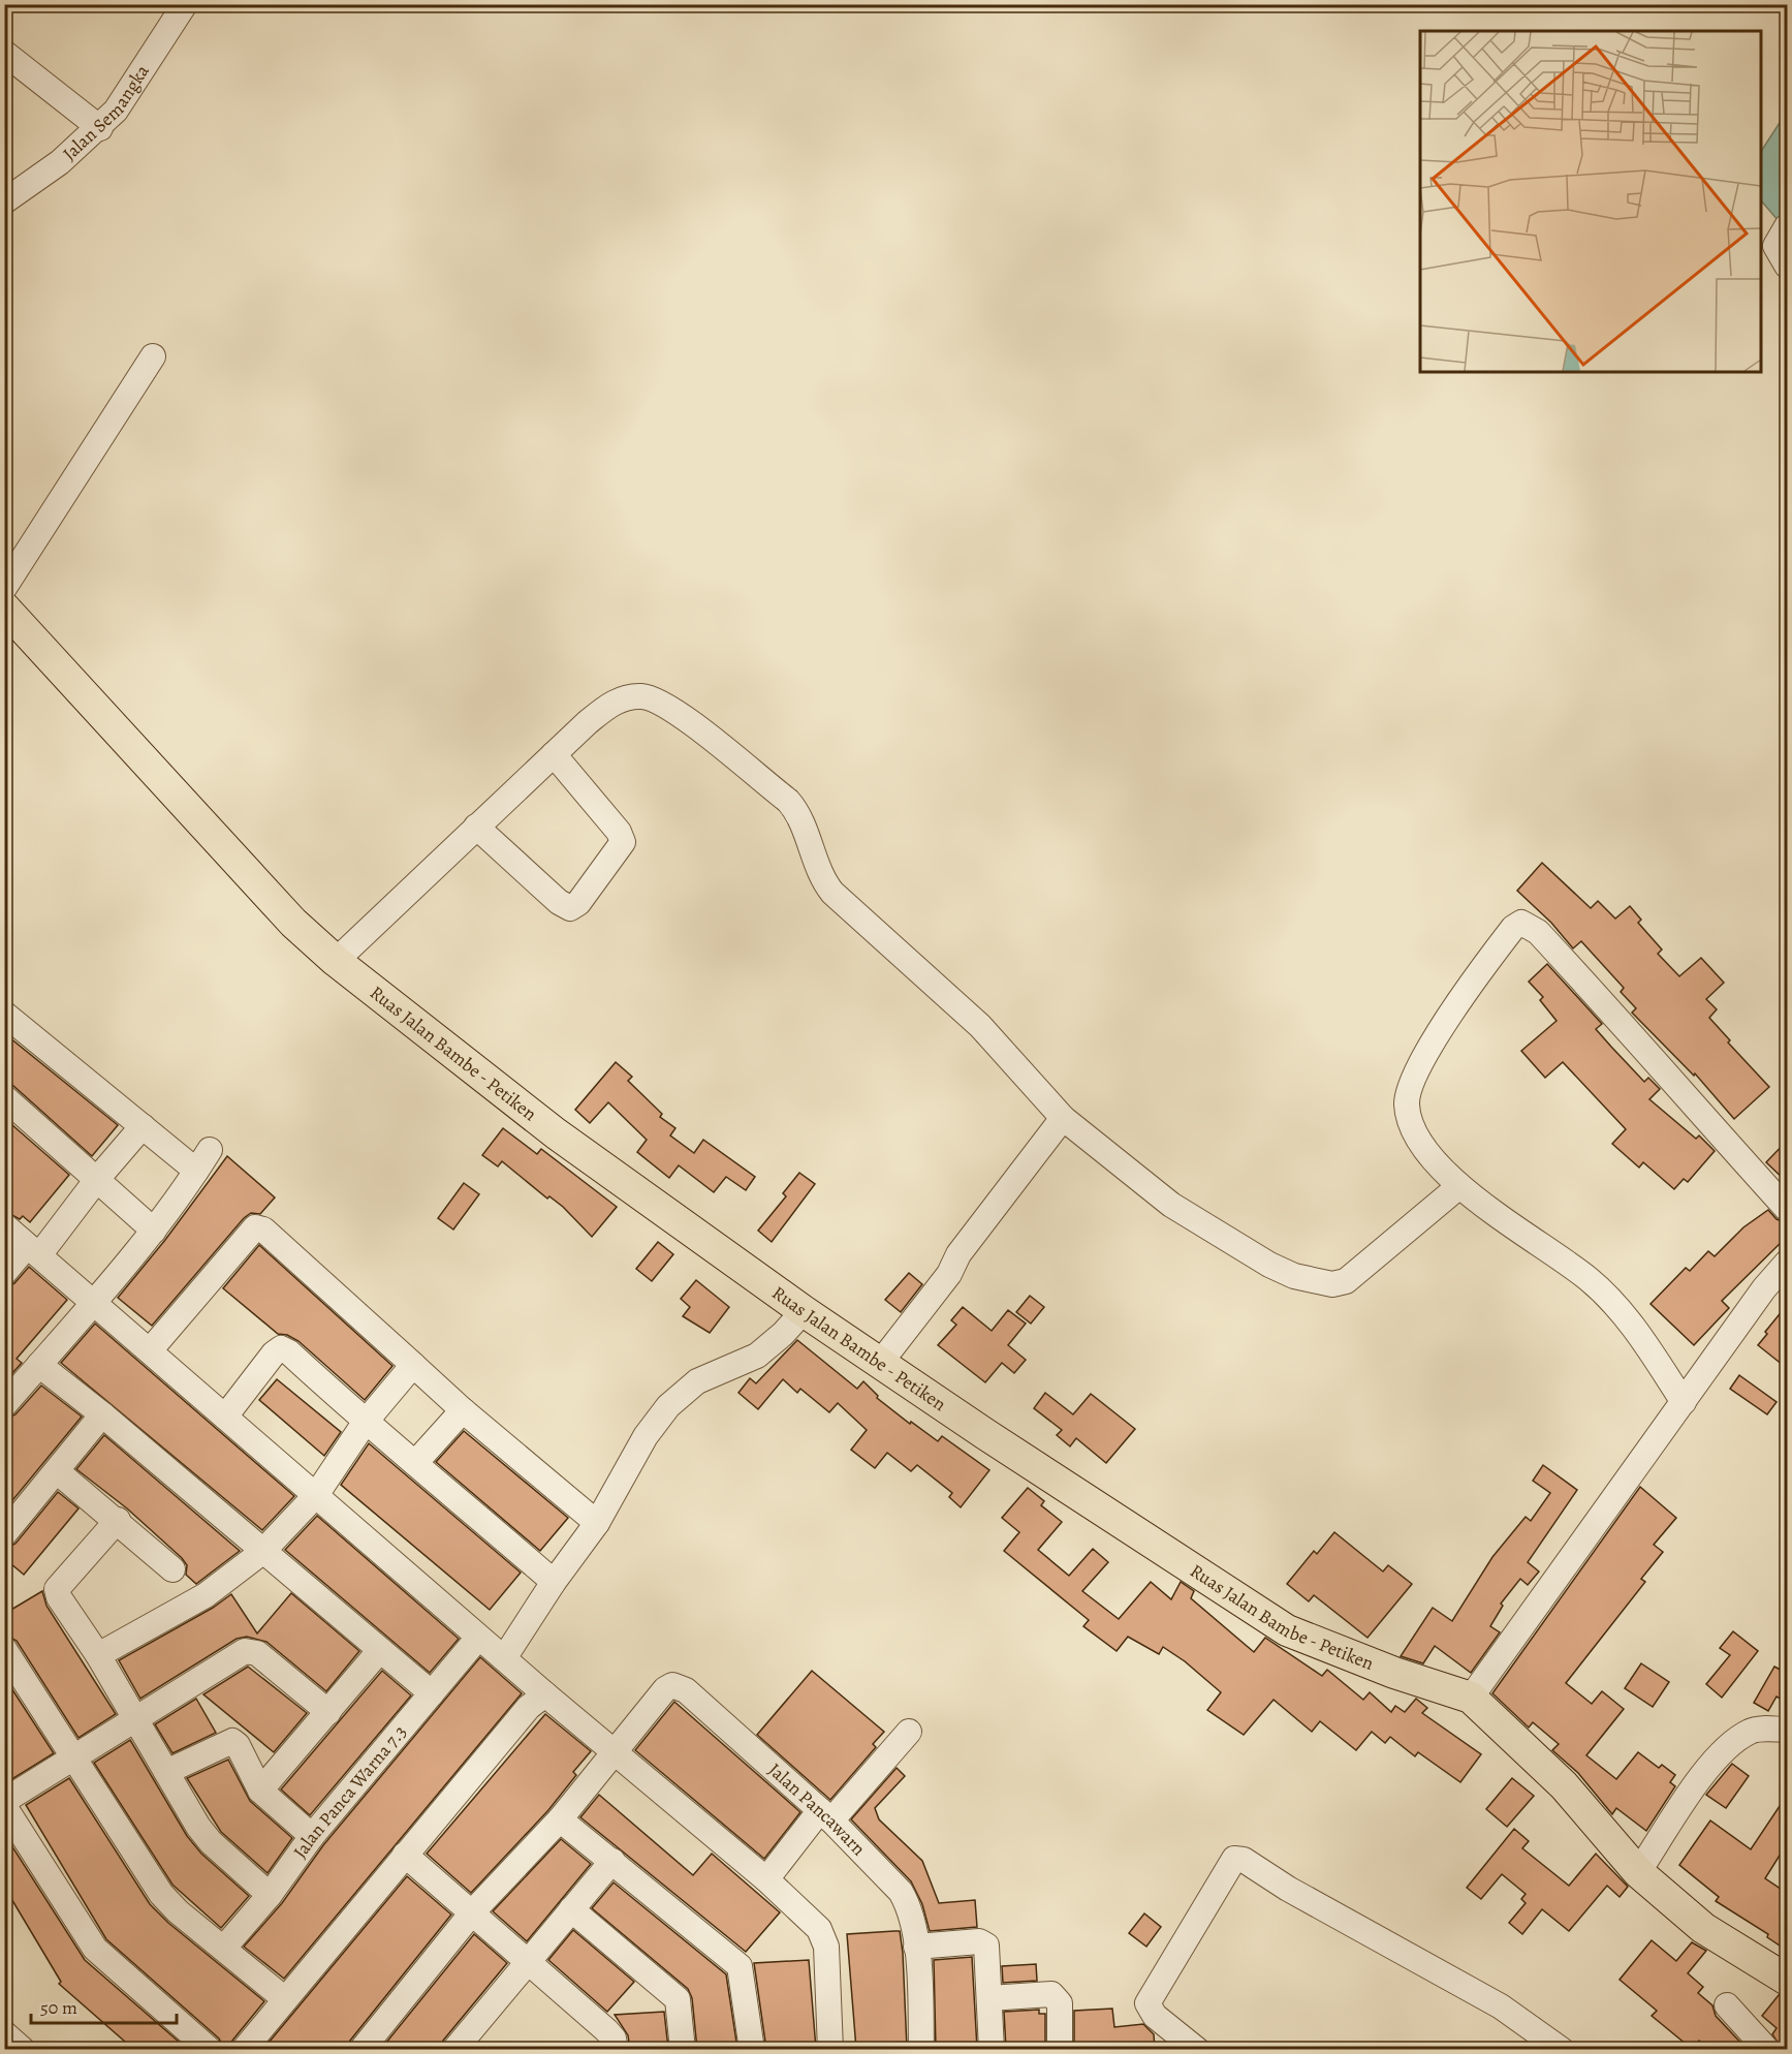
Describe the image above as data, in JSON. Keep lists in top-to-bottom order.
{
  "streets": {
    "main road": ["Ruas Jalan Bambe - Petiken"],
    "street": ["Jalan Semangka", "Jalan Panca Warna 7.3", "Jalan Pancawarn"]
  },
  "scale_bar": "50 m"
}
